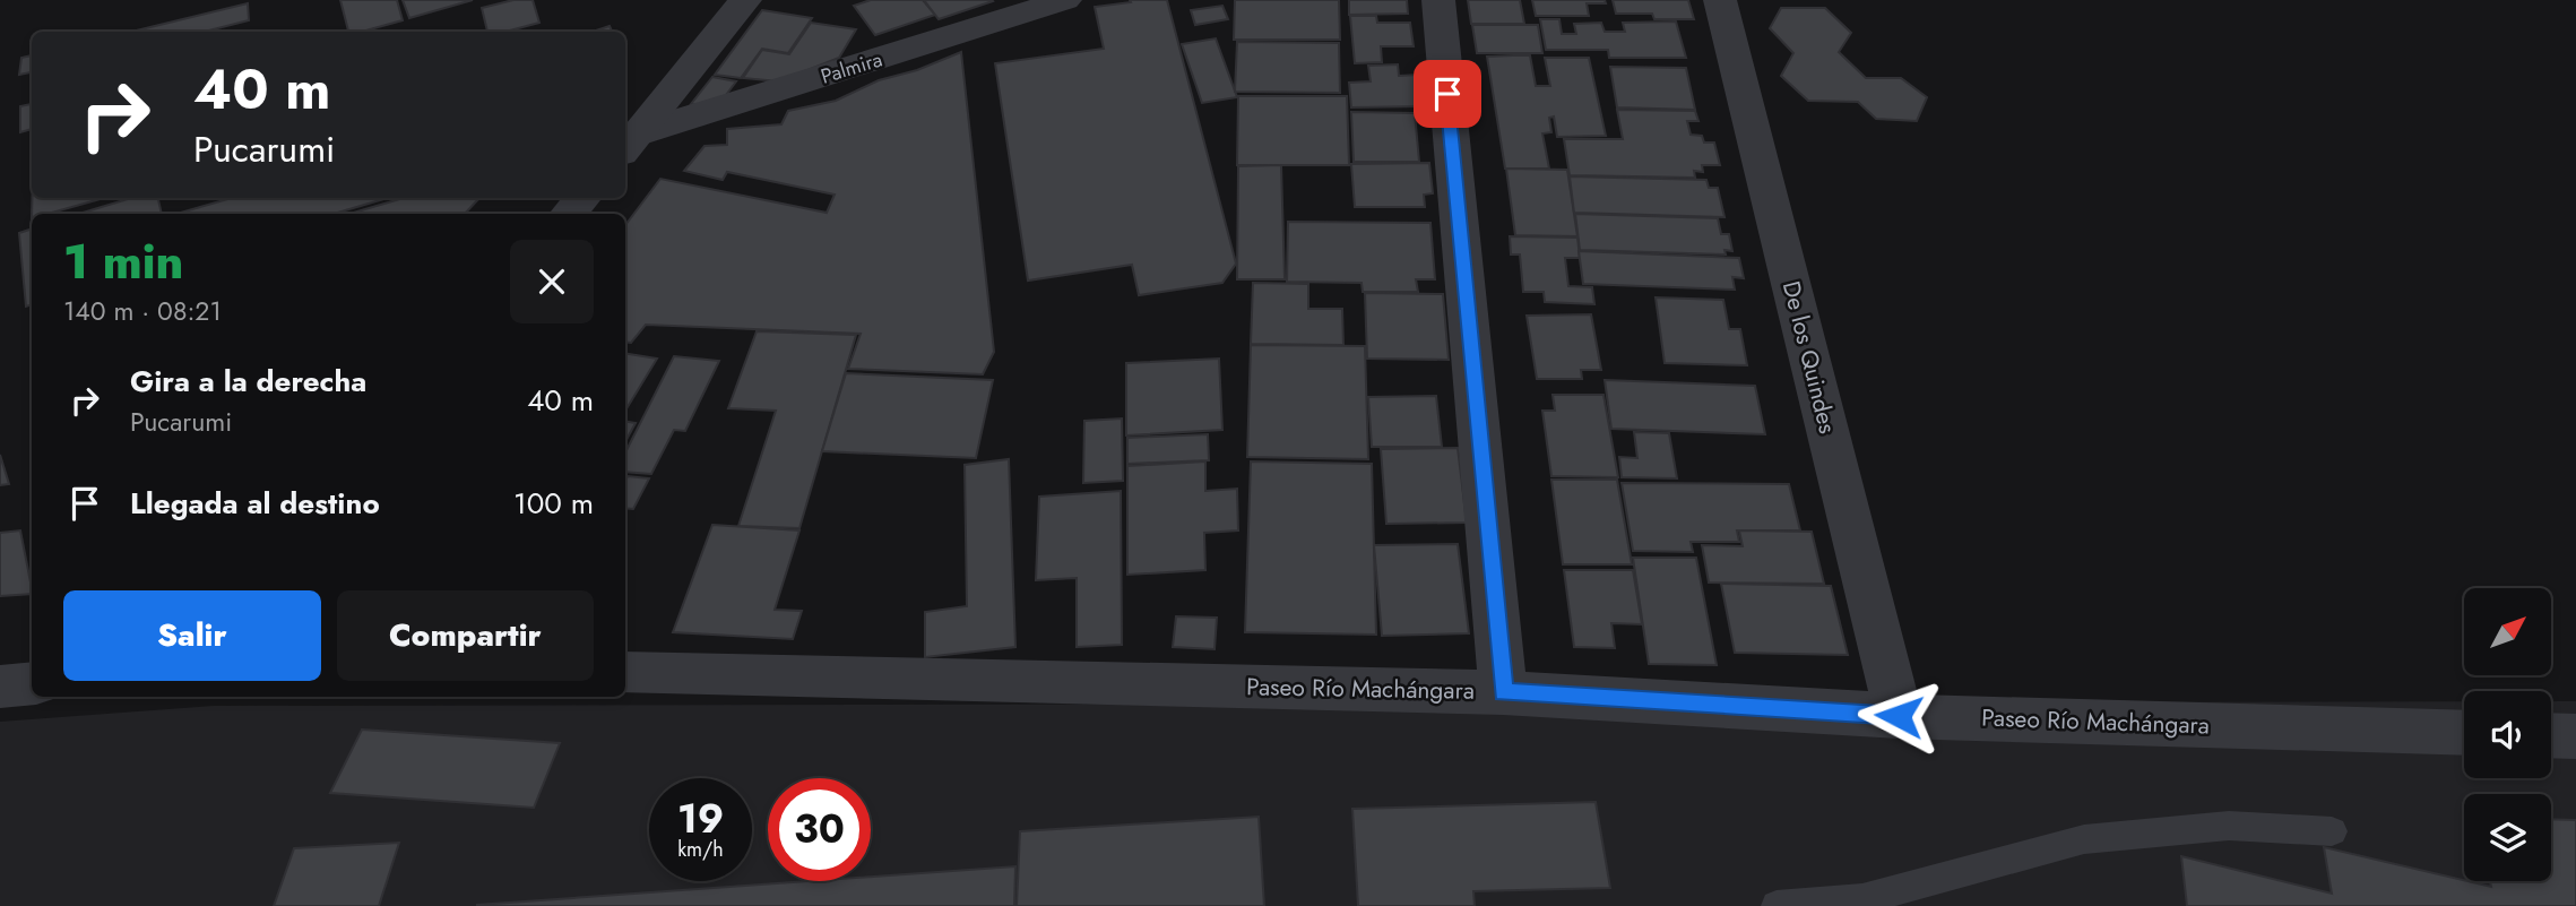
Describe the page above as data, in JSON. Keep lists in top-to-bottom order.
{
  "streets": {
    "street": ["Palmira", "De los Quindes", "Paseo Río Machángara"]
  },
  "crossings": [
    ["De los Quindes", "Paseo Río Machángara"]
  ],
  "north": "top right",
  "page": {
    "turn": ["40 m", "Pucarumi"],
    "heading": ["1 min", "140 m · 08:21"],
    "list": [
      {
        "name": "Gira a la derecha",
        "note": "Pucarumi",
        "value": "40 m"
      },
      {
        "name": "Llegada al destino",
        "value": "100 m"
      }
    ],
    "buttons": ["Salir", "Compartir"],
    "speed": "19 km/h",
    "limit": "30"
  }
}
